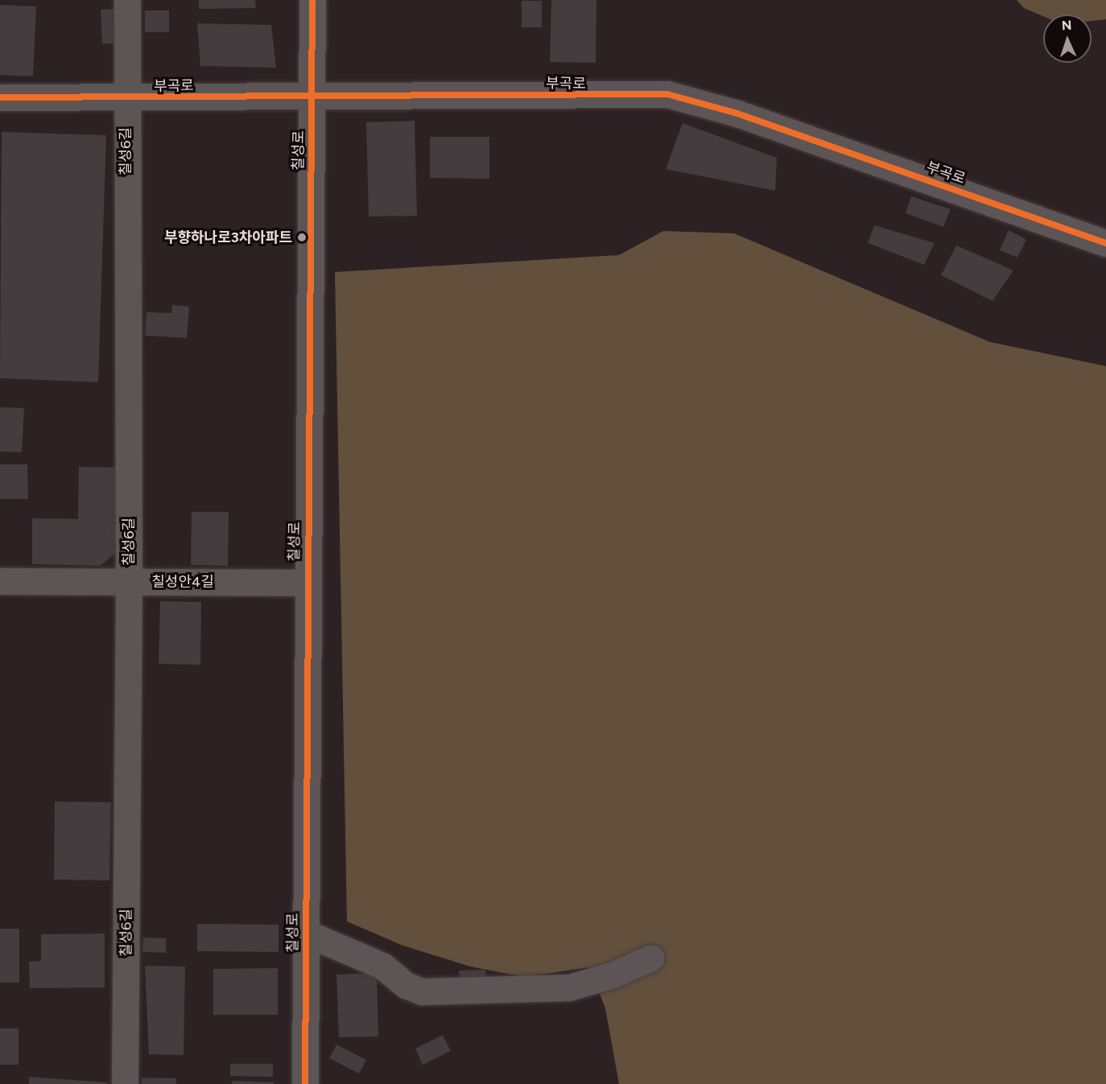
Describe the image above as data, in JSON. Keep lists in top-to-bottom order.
{
  "streets": {
    "street": [
      "부곡로",
      "칠성로",
      "칠성6길",
      "칠성안4길"
    ]
  },
  "crossings": [
    ["부곡로", "칠성로"],
    ["부곡로", "칠성6길"],
    ["칠성로", "칠성안4길"],
    ["칠성6길", "칠성안4길"]
  ],
  "places": ["부향하나로3차아파트"],
  "north": "top"
}
